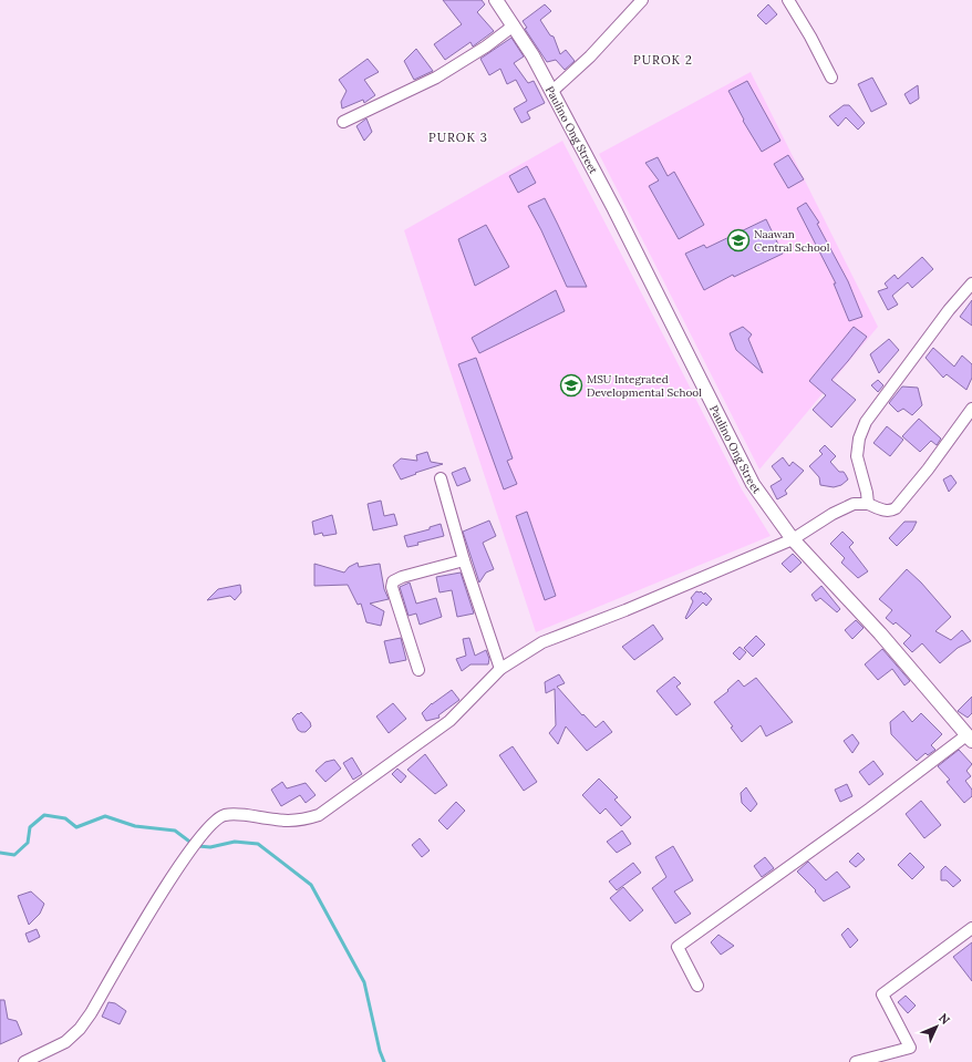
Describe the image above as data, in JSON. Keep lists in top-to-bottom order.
{
  "streets": {
    "street": ["Paulino Ong Street"]
  },
  "districts": ["PUROK 2", "PUROK 3"],
  "places": {
    "school or university": ["Naawan Central School", "MSU Integrated Developmental School"]
  },
  "north": "top right"
}
